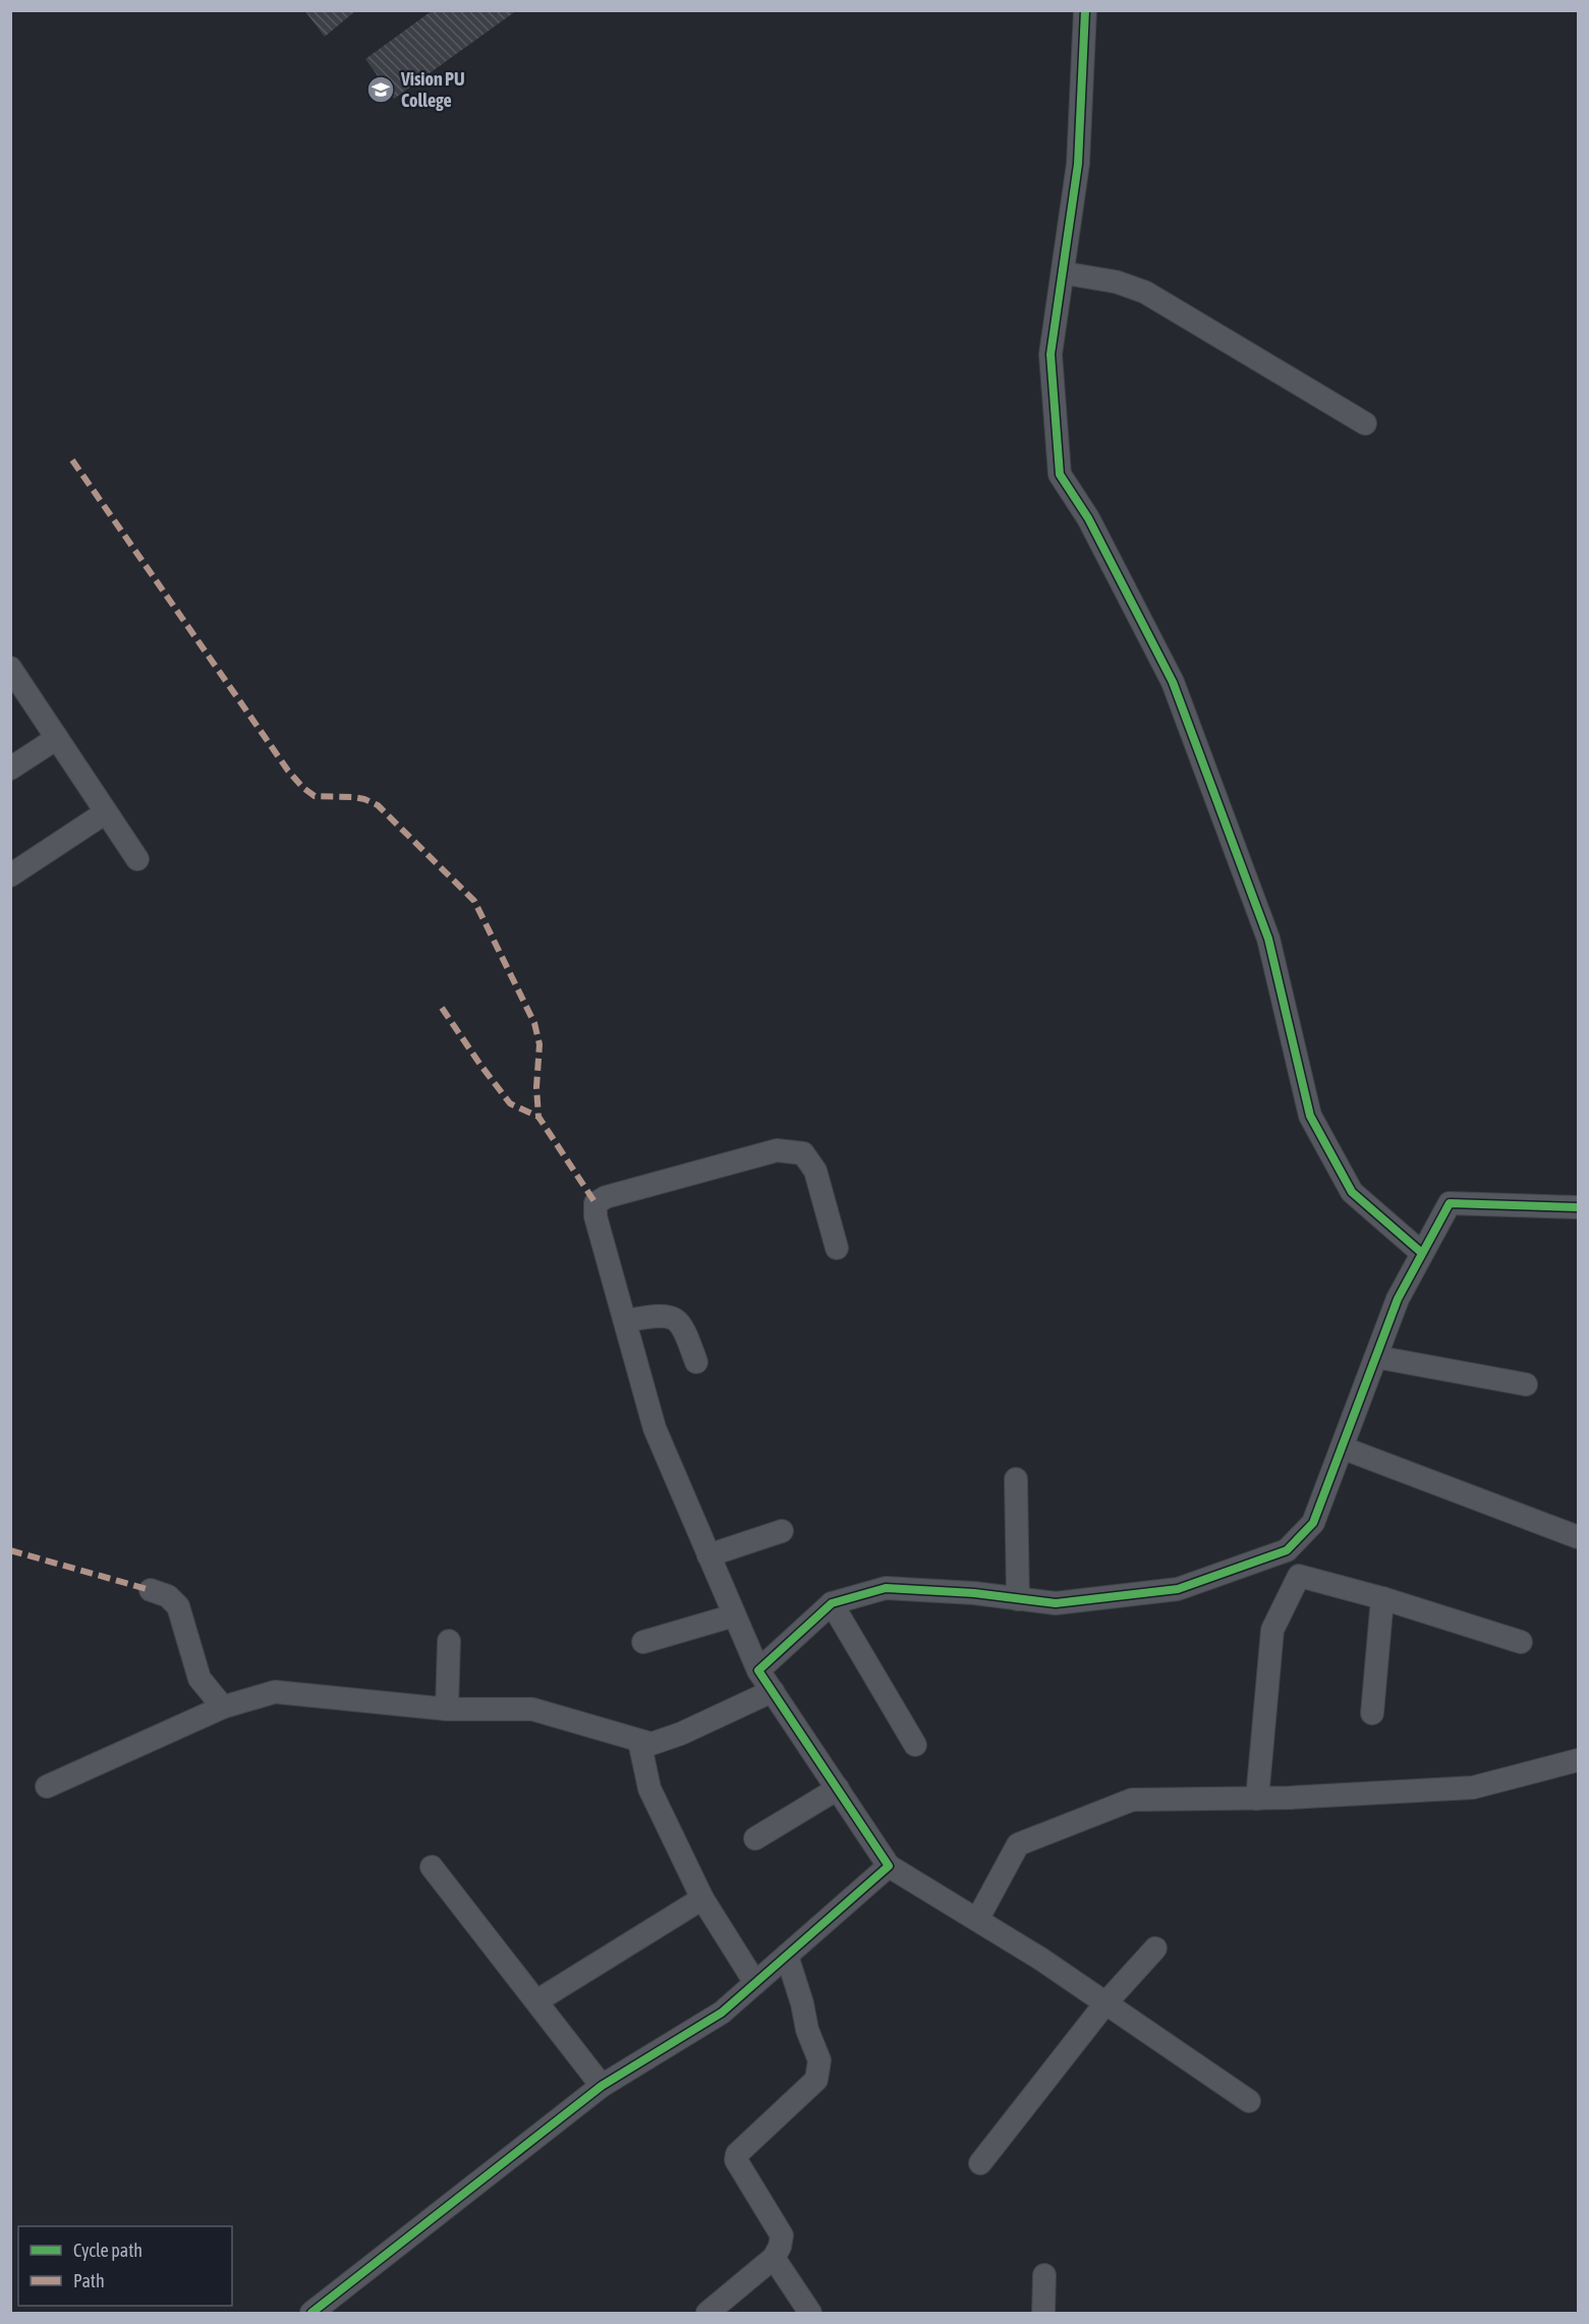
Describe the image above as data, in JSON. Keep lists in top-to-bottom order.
{
  "places": {
    "school or university": ["Vision PU College"]
  },
  "legend": ["Cycle path", "Path"]
}
